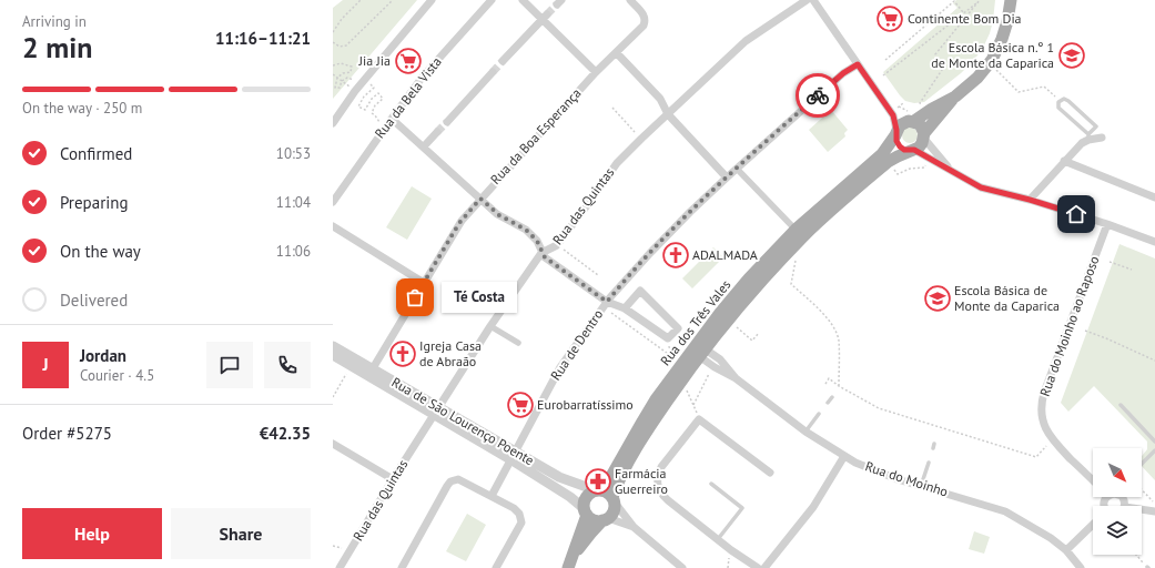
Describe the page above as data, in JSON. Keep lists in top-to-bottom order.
{
  "streets": {
    "main road": ["Rua dos Três Vales"],
    "street": [
      "Rua da Bela Vista",
      "Rua da Boa Esperança",
      "Rua das Quintas",
      "Rua do Moinho ao Raposo",
      "Rua de Dentro",
      "Rua de São Lourenço Poente",
      "Rua do Moinho"
    ]
  },
  "crossings": [
    ["Rua da Boa Esperança", "Rua de São Lourenço Poente"],
    ["Rua das Quintas", "Rua de São Lourenço Poente"],
    ["Rua dos Três Vales", "Rua de São Lourenço Poente"],
    ["Rua dos Três Vales", "Rua do Moinho"],
    ["Rua de Dentro", "Rua de São Lourenço Poente"]
  ],
  "places": {
    "supermarket": ["Continente Bom Dia", "Jia Jia", "Eurobarratíssimo"],
    "school or university": ["Escola Básica n.º 1 de Monte da Caparica", "Escola Básica de Monte da Caparica"],
    "church": ["ADALMADA", "Igreja Casa de Abraão"],
    "other": ["Té Costa"],
    "pharmacy": ["Farmácia Guerreiro"]
  },
  "north": "bottom right",
  "page": {
    "heading": ["2 min", "Arriving in", "11:16–11:21"],
    "panel": [
      "Jordan",
      "Courier · 4.5",
      "Order #5275",
      "€42.35"
    ],
    "bar": "On the way · 250 m",
    "list": [
      ["Confirmed", "10:53"],
      ["Preparing", "11:04"],
      ["On the way", "11:06"],
      "Delivered"
    ],
    "bubble": "Té Costa",
    "round": "J",
    "buttons": ["Help", "Share"]
  }
}
